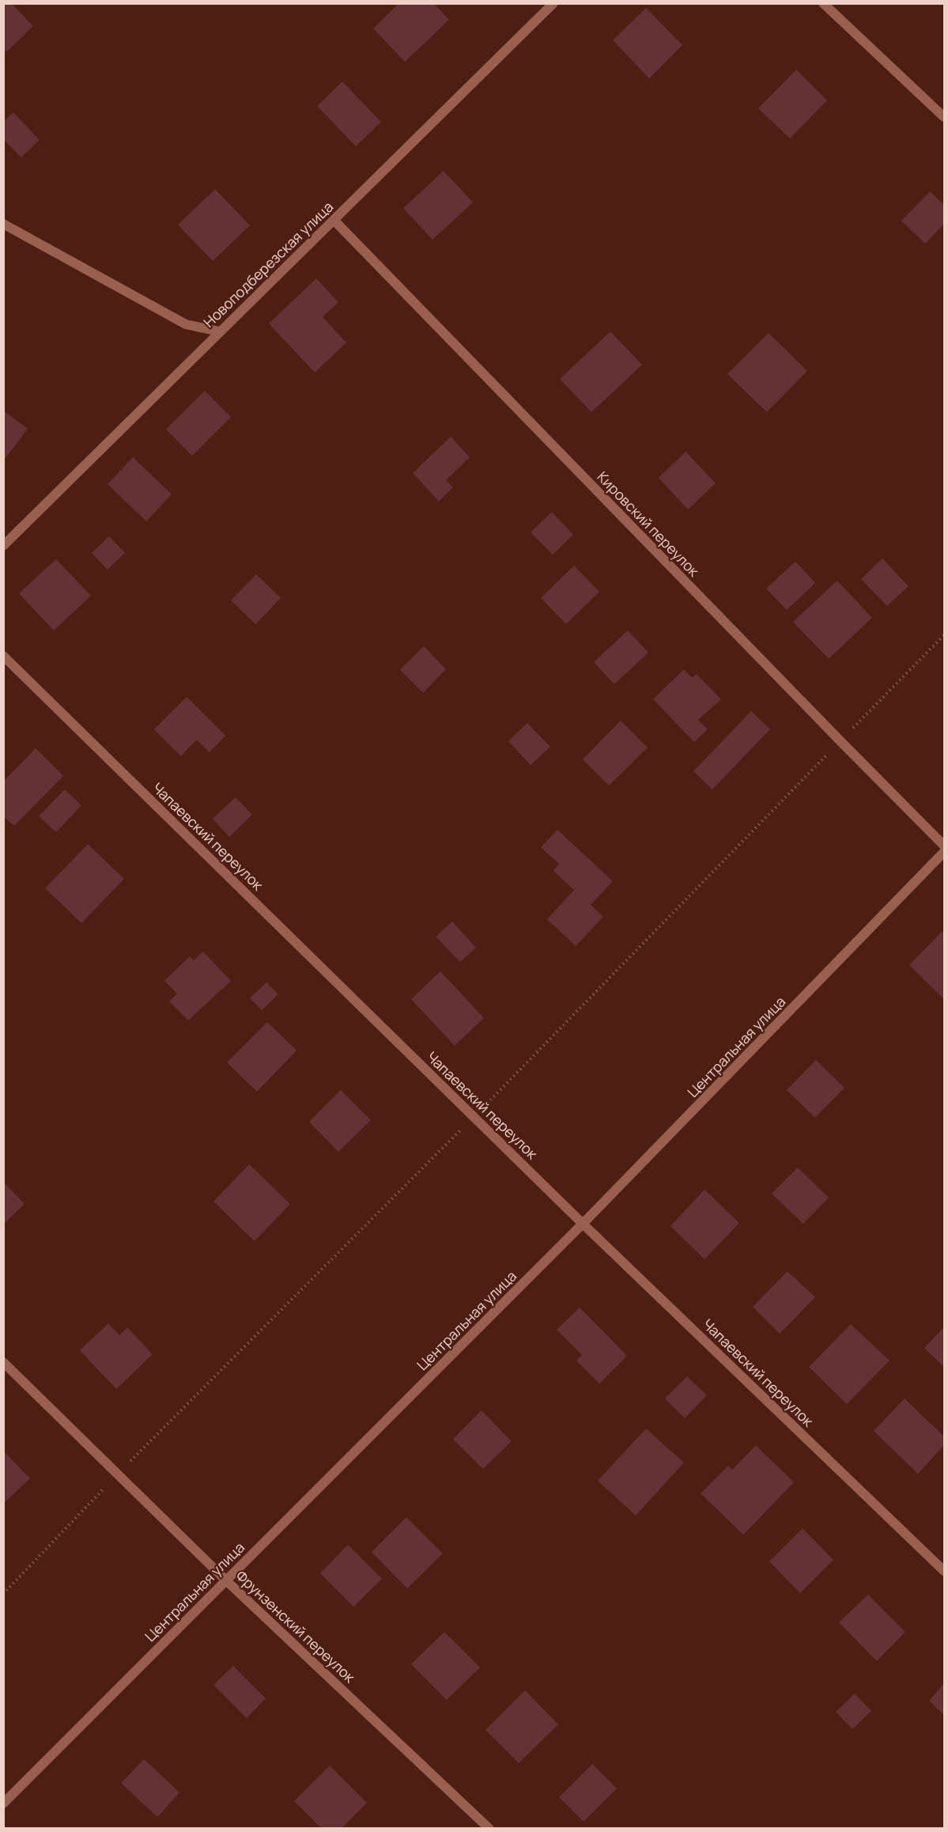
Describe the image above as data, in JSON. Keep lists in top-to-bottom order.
{
  "streets": {
    "street": [
      "Новоподберезская улица",
      "Кировский переулок",
      "Чапаевский переулок",
      "Центральная улица",
      "Фрунзенский переулок"
    ]
  },
  "crossings": [
    ["Новоподберезская улица", "Кировский переулок"],
    ["Чапаевский переулок", "Центральная улица"],
    ["Центральная улица", "Фрунзенский переулок"]
  ]
}
